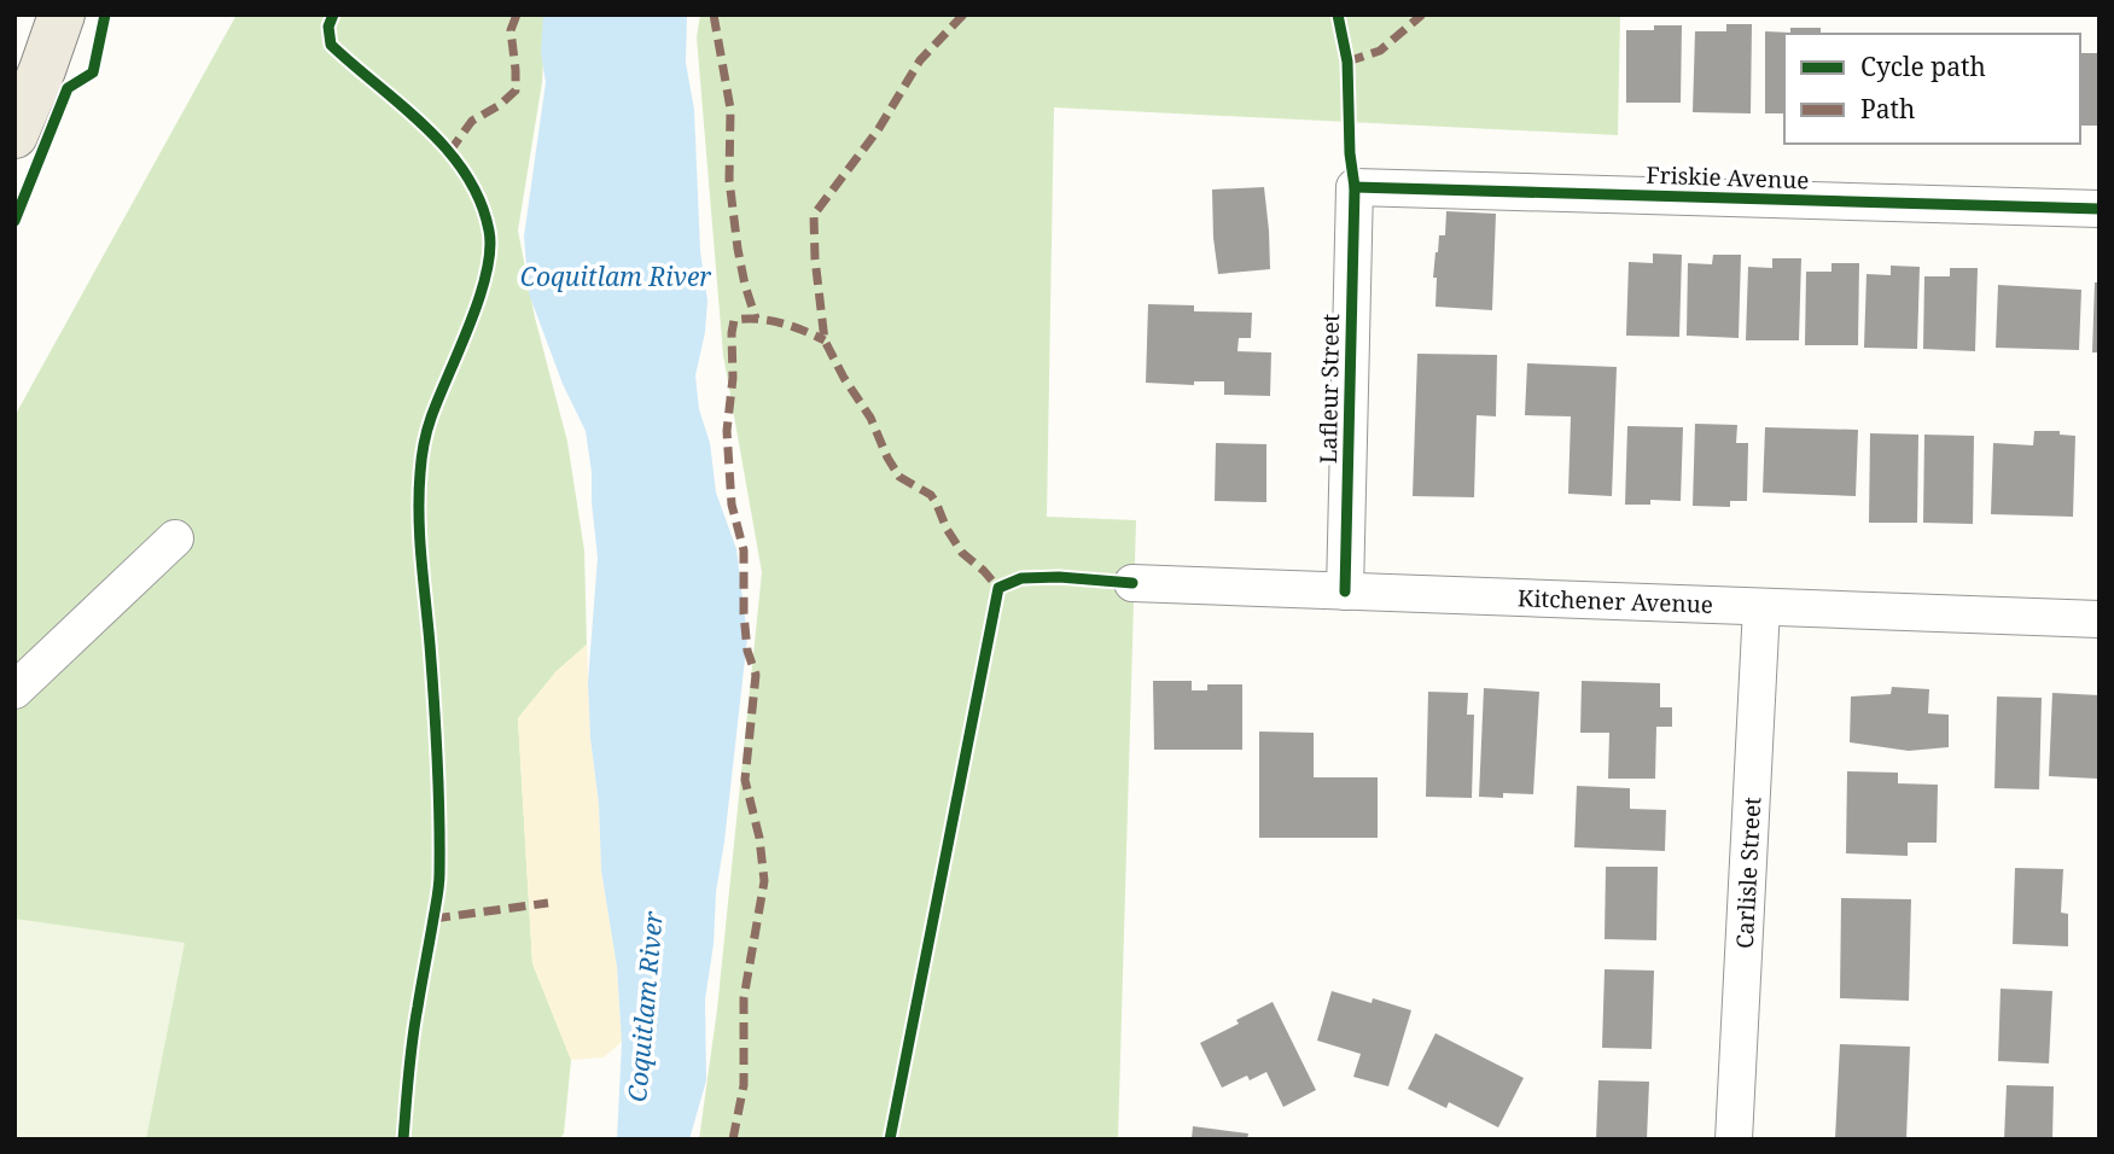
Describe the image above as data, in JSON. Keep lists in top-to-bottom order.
{
  "streets": {
    "street": [
      "Friskie Avenue",
      "Lafleur Street",
      "Kitchener Avenue",
      "Carlisle Street"
    ]
  },
  "crossings": [
    ["Friskie Avenue", "Lafleur Street"],
    ["Lafleur Street", "Kitchener Avenue"],
    ["Kitchener Avenue", "Carlisle Street"]
  ],
  "water": ["Coquitlam River"],
  "legend": ["Cycle path", "Path"]
}
